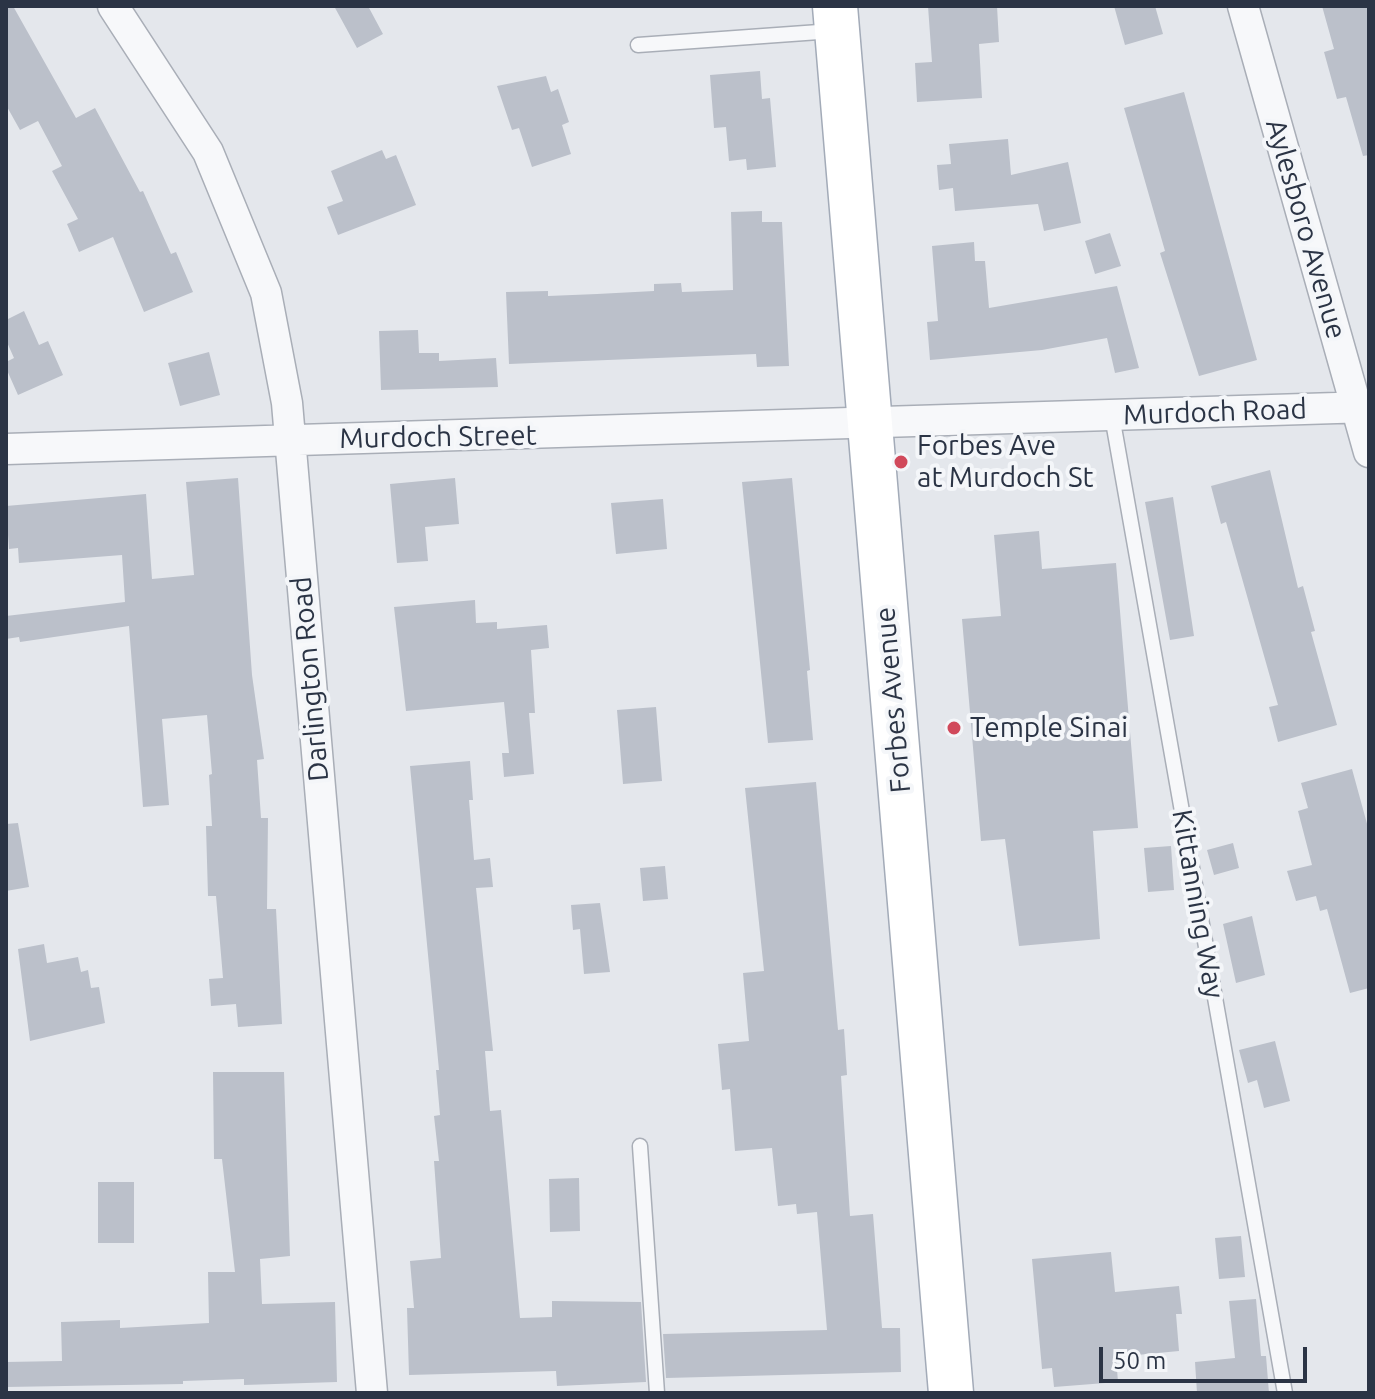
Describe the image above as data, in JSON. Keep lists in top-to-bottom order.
{
  "streets": {
    "main road": ["Forbes Avenue"],
    "street": [
      "Aylesboro Avenue",
      "Murdoch Road",
      "Murdoch Street",
      "Darlington Road"
    ],
    "lane": ["Kittanning Way"]
  },
  "crossings": [
    ["Aylesboro Avenue", "Murdoch Road"],
    ["Murdoch Road", "Murdoch Street"],
    ["Murdoch Road", "Forbes Avenue"],
    ["Murdoch Road", "Kittanning Way"],
    ["Murdoch Street", "Darlington Road"],
    ["Murdoch Street", "Forbes Avenue"]
  ],
  "places": ["Forbes Ave at Murdoch St", "Temple Sinai"],
  "scale_bar": "50 m"
}
